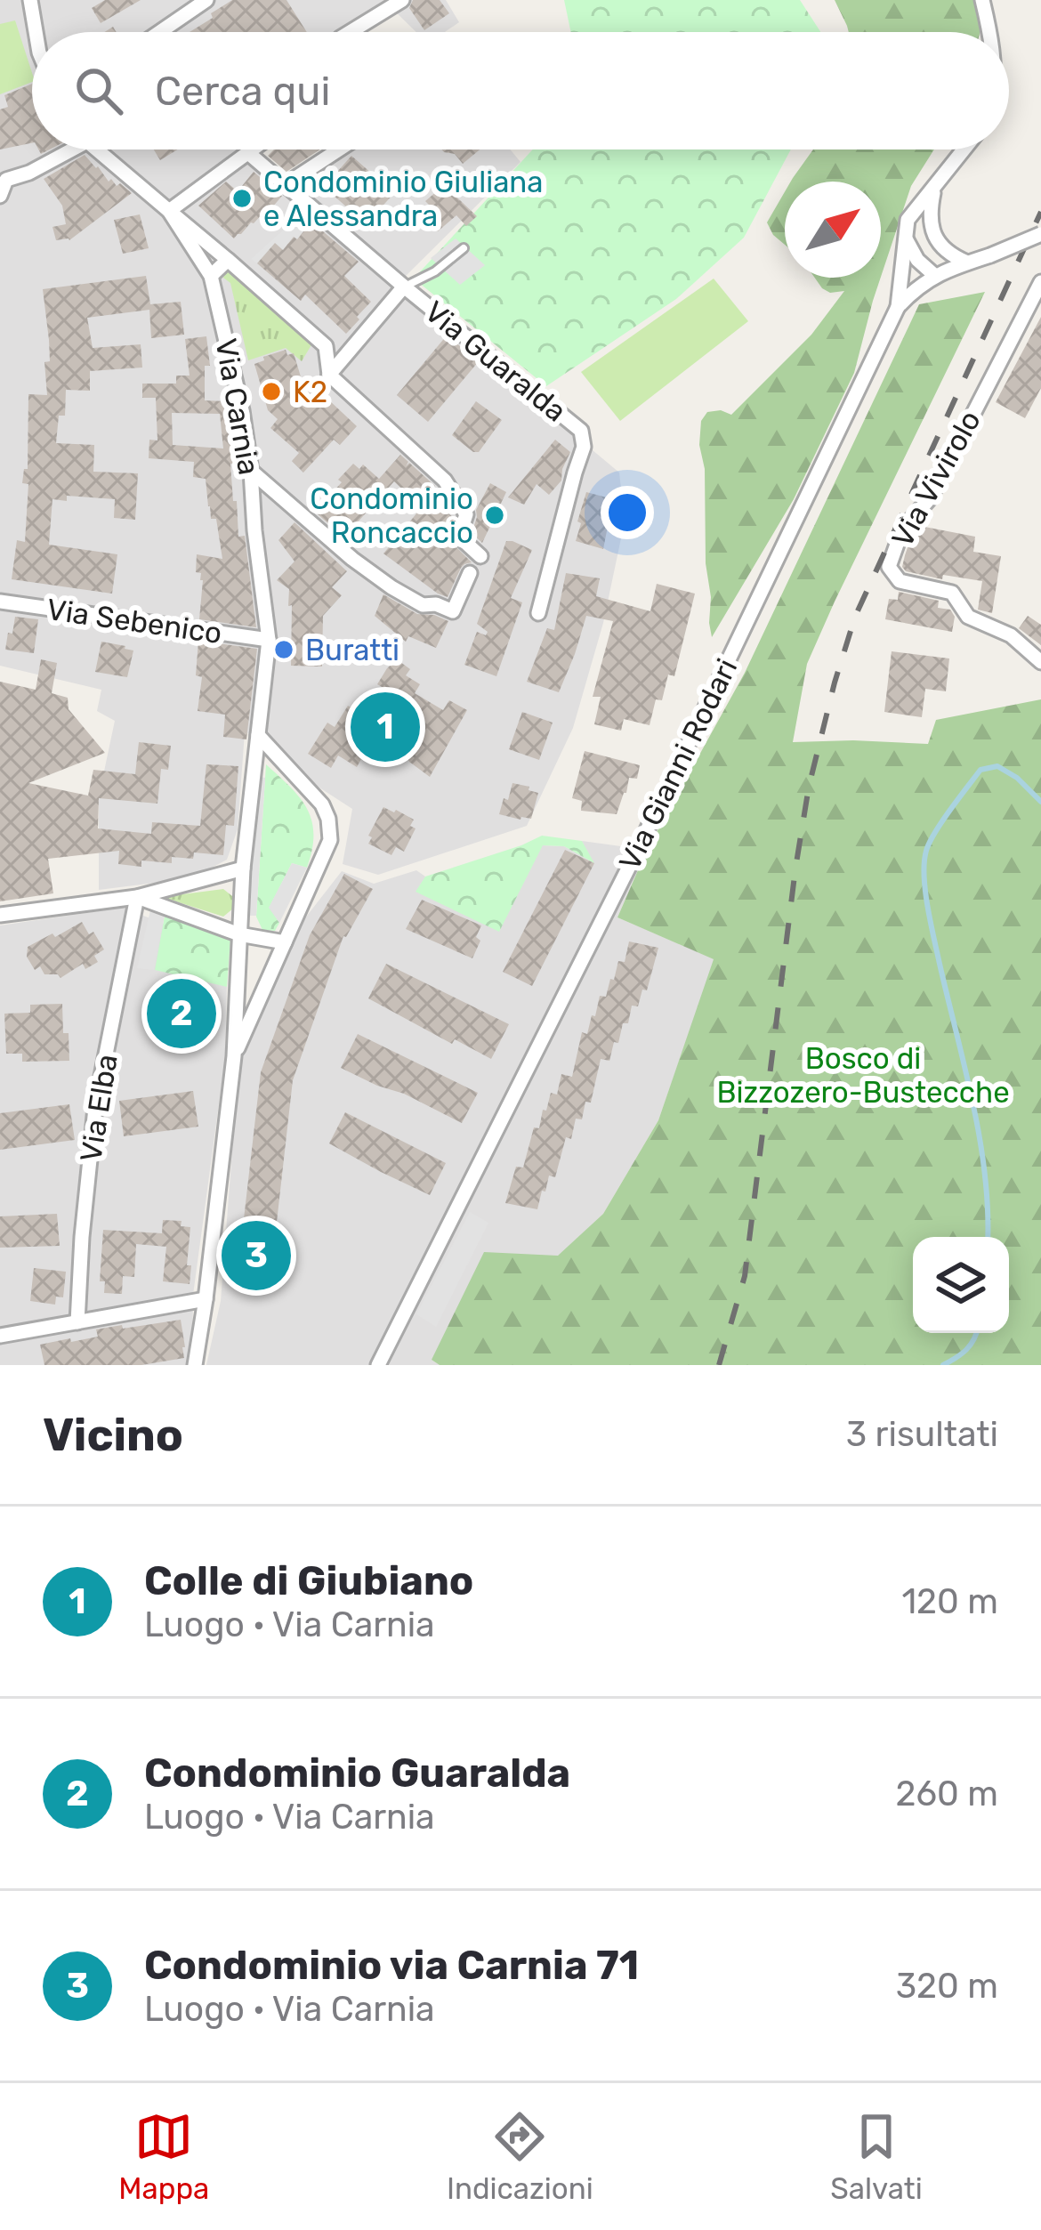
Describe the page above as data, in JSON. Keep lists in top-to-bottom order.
{
  "streets": {
    "street": [
      "Via Guaralda",
      "Via Carnia",
      "Via Vivirolo",
      "Via Sebenico",
      "Via Gianni Rodari",
      "Via Elba"
    ]
  },
  "crossings": [
    ["Via Carnia", "Via Sebenico"]
  ],
  "parks": ["Bosco di Bizzozero-Bustecche"],
  "places": [
    "Condominio Giuliana e Alessandra",
    "K2",
    "Condominio Roncaccio",
    "Buratti"
  ],
  "north": "top right",
  "page": {
    "search": "Cerca qui",
    "pins": ["1", "2", "3"],
    "heading": ["Vicino", "3 risultati"],
    "list": [
      {
        "mark": "1",
        "name": "Colle di Giubiano",
        "note": "Luogo · Via Carnia",
        "value": "120 m"
      },
      {
        "mark": "2",
        "name": "Condominio Guaralda",
        "note": "Luogo · Via Carnia",
        "value": "260 m"
      },
      {
        "mark": "3",
        "name": "Condominio via Carnia 71",
        "note": "Luogo · Via Carnia",
        "value": "320 m"
      }
    ],
    "nav": ["Mappa", "Indicazioni", "Salvati"]
  }
}
